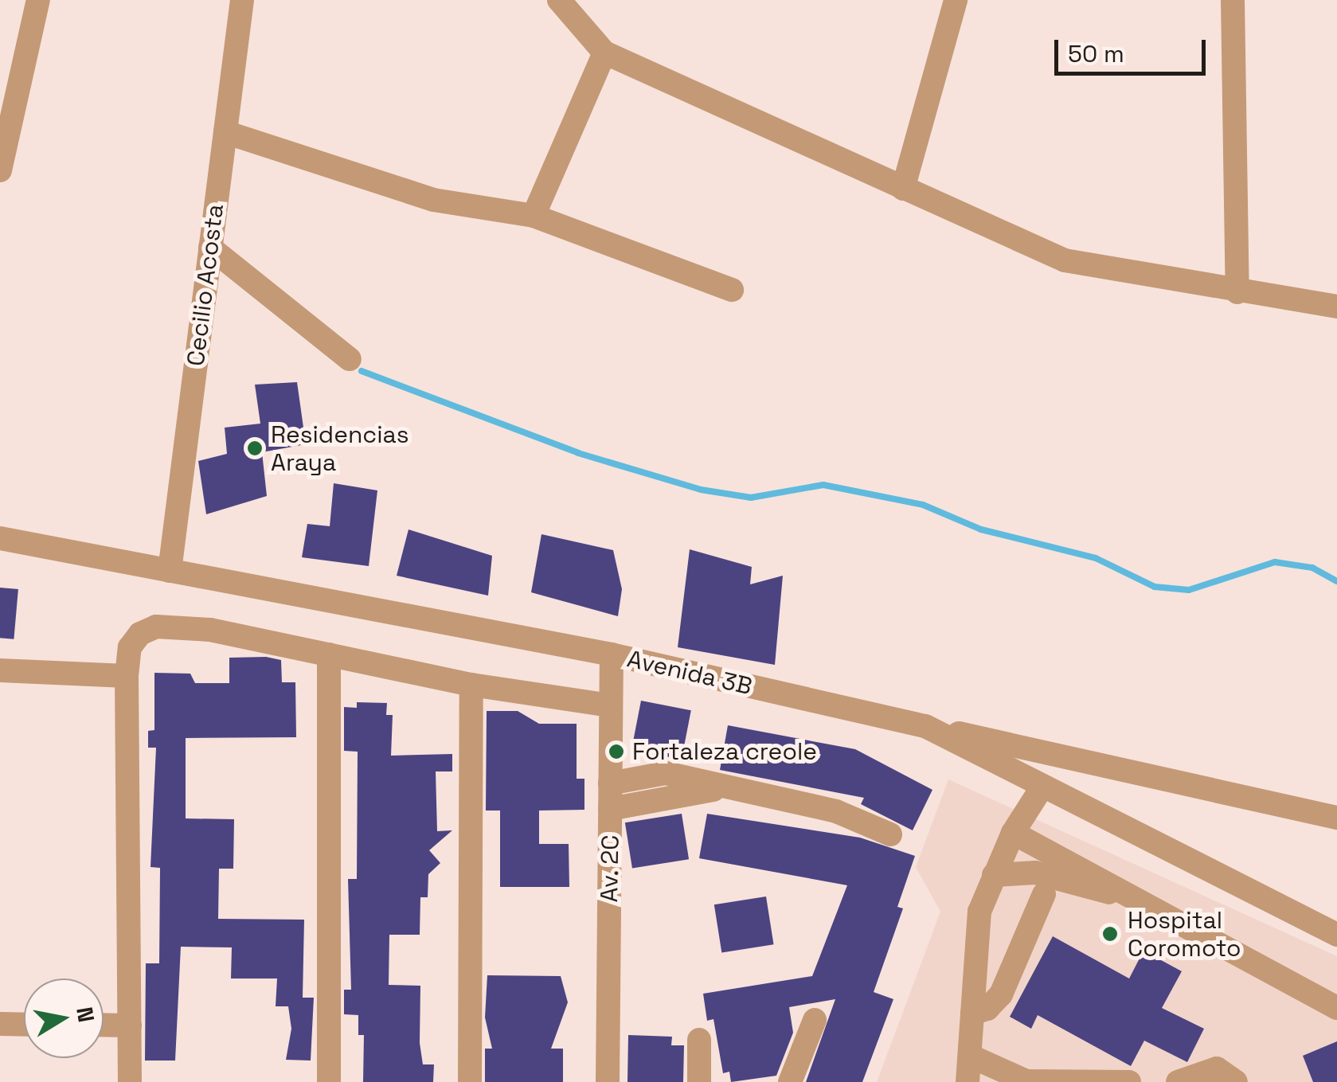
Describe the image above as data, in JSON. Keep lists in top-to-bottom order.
{
  "streets": {
    "street": ["Cecilio Acosta", "Avenida 3B", "Av. 2C"]
  },
  "crossings": [
    ["Cecilio Acosta", "Avenida 3B"],
    ["Avenida 3B", "Av. 2C"]
  ],
  "places": ["Residencias Araya", "Fortaleza creole", "Hospital Coromoto"],
  "scale_bar": "50 m",
  "north": "right"
}
